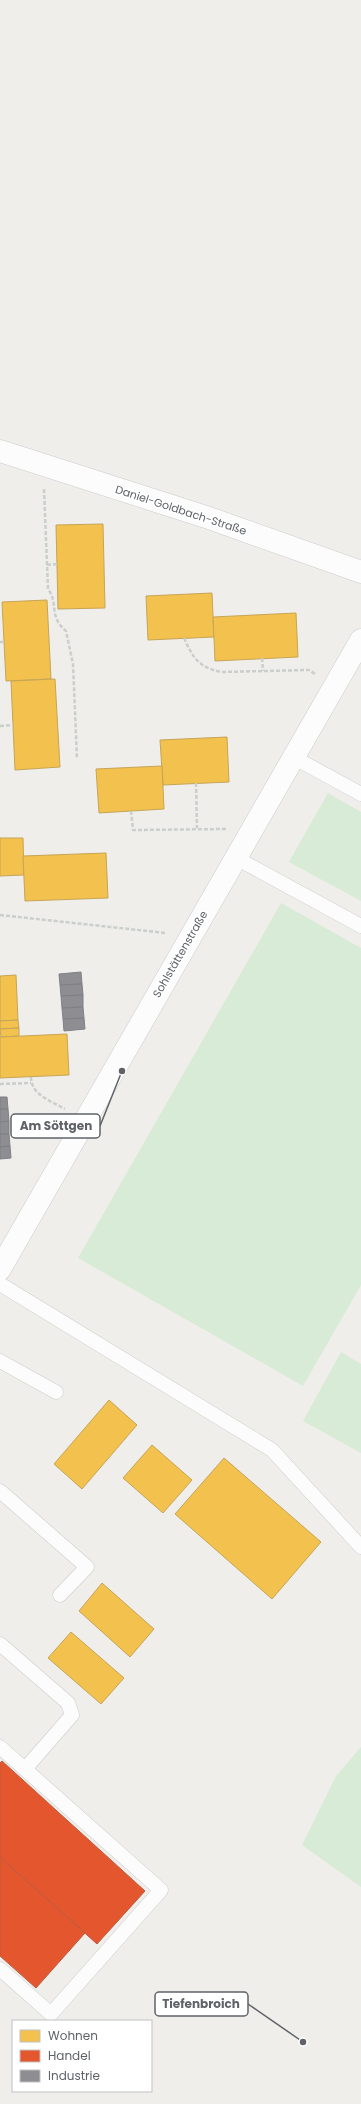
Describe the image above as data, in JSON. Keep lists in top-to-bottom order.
{
  "streets": {
    "street": ["Daniel-Goldbach-Straße", "Sohlstättenstraße"]
  },
  "places": ["Am Söttgen", "Tiefenbroich"],
  "legend": ["Wohnen", "Handel", "Industrie"]
}
